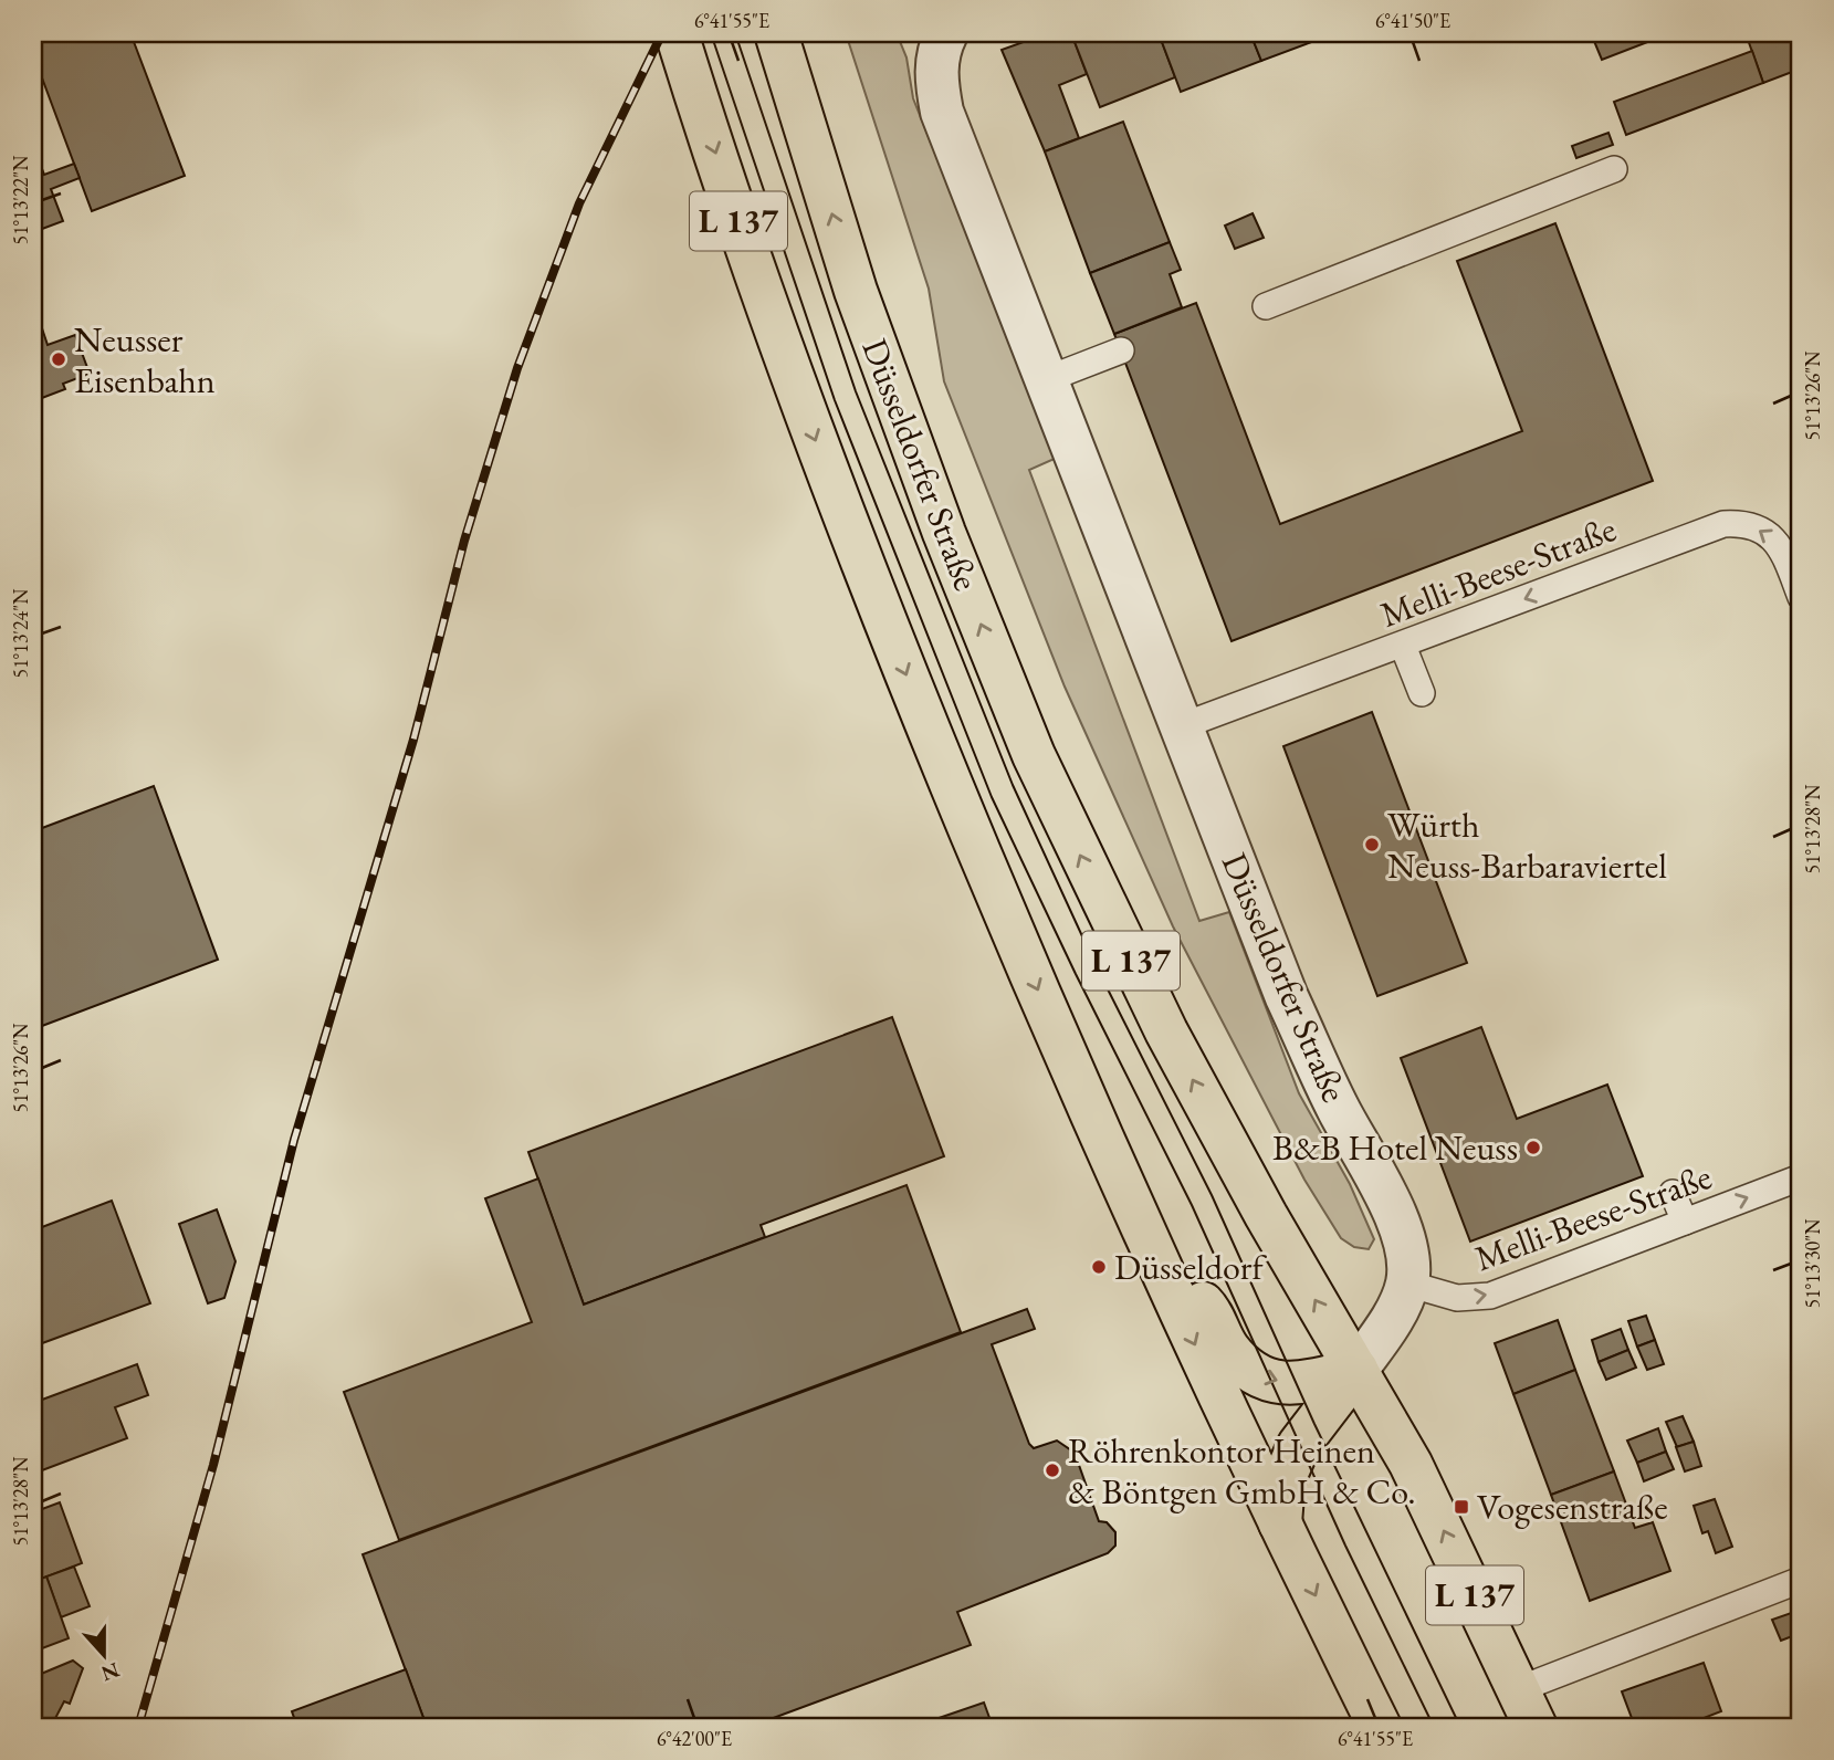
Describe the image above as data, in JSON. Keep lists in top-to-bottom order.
{
  "streets": {
    "main road": ["L 137", "Düsseldorfer Straße"],
    "lane": ["Melli-Beese-Straße"]
  },
  "crossings": [
    ["L 137", "Düsseldorfer Straße"],
    ["Düsseldorfer Straße", "Melli-Beese-Straße"]
  ],
  "places": {
    "other": [
      "Neusser Eisenbahn",
      "Würth Neuss-Barbaraviertel",
      "B&B Hotel Neuss",
      "Düsseldorf",
      "Röhrenkontor Heinen & Böntgen GmbH & Co."
    ],
    "transit": ["Vogesenstraße"]
  },
  "north": "bottom",
  "coordinates": [
    "6°41'55\"E",
    "6°41'50\"E",
    "51°13'22\"N",
    "51°13'26\"N",
    "51°13'24\"N",
    "51°13'28\"N",
    "51°13'30\"N",
    "6°42'00\"E"
  ]
}
